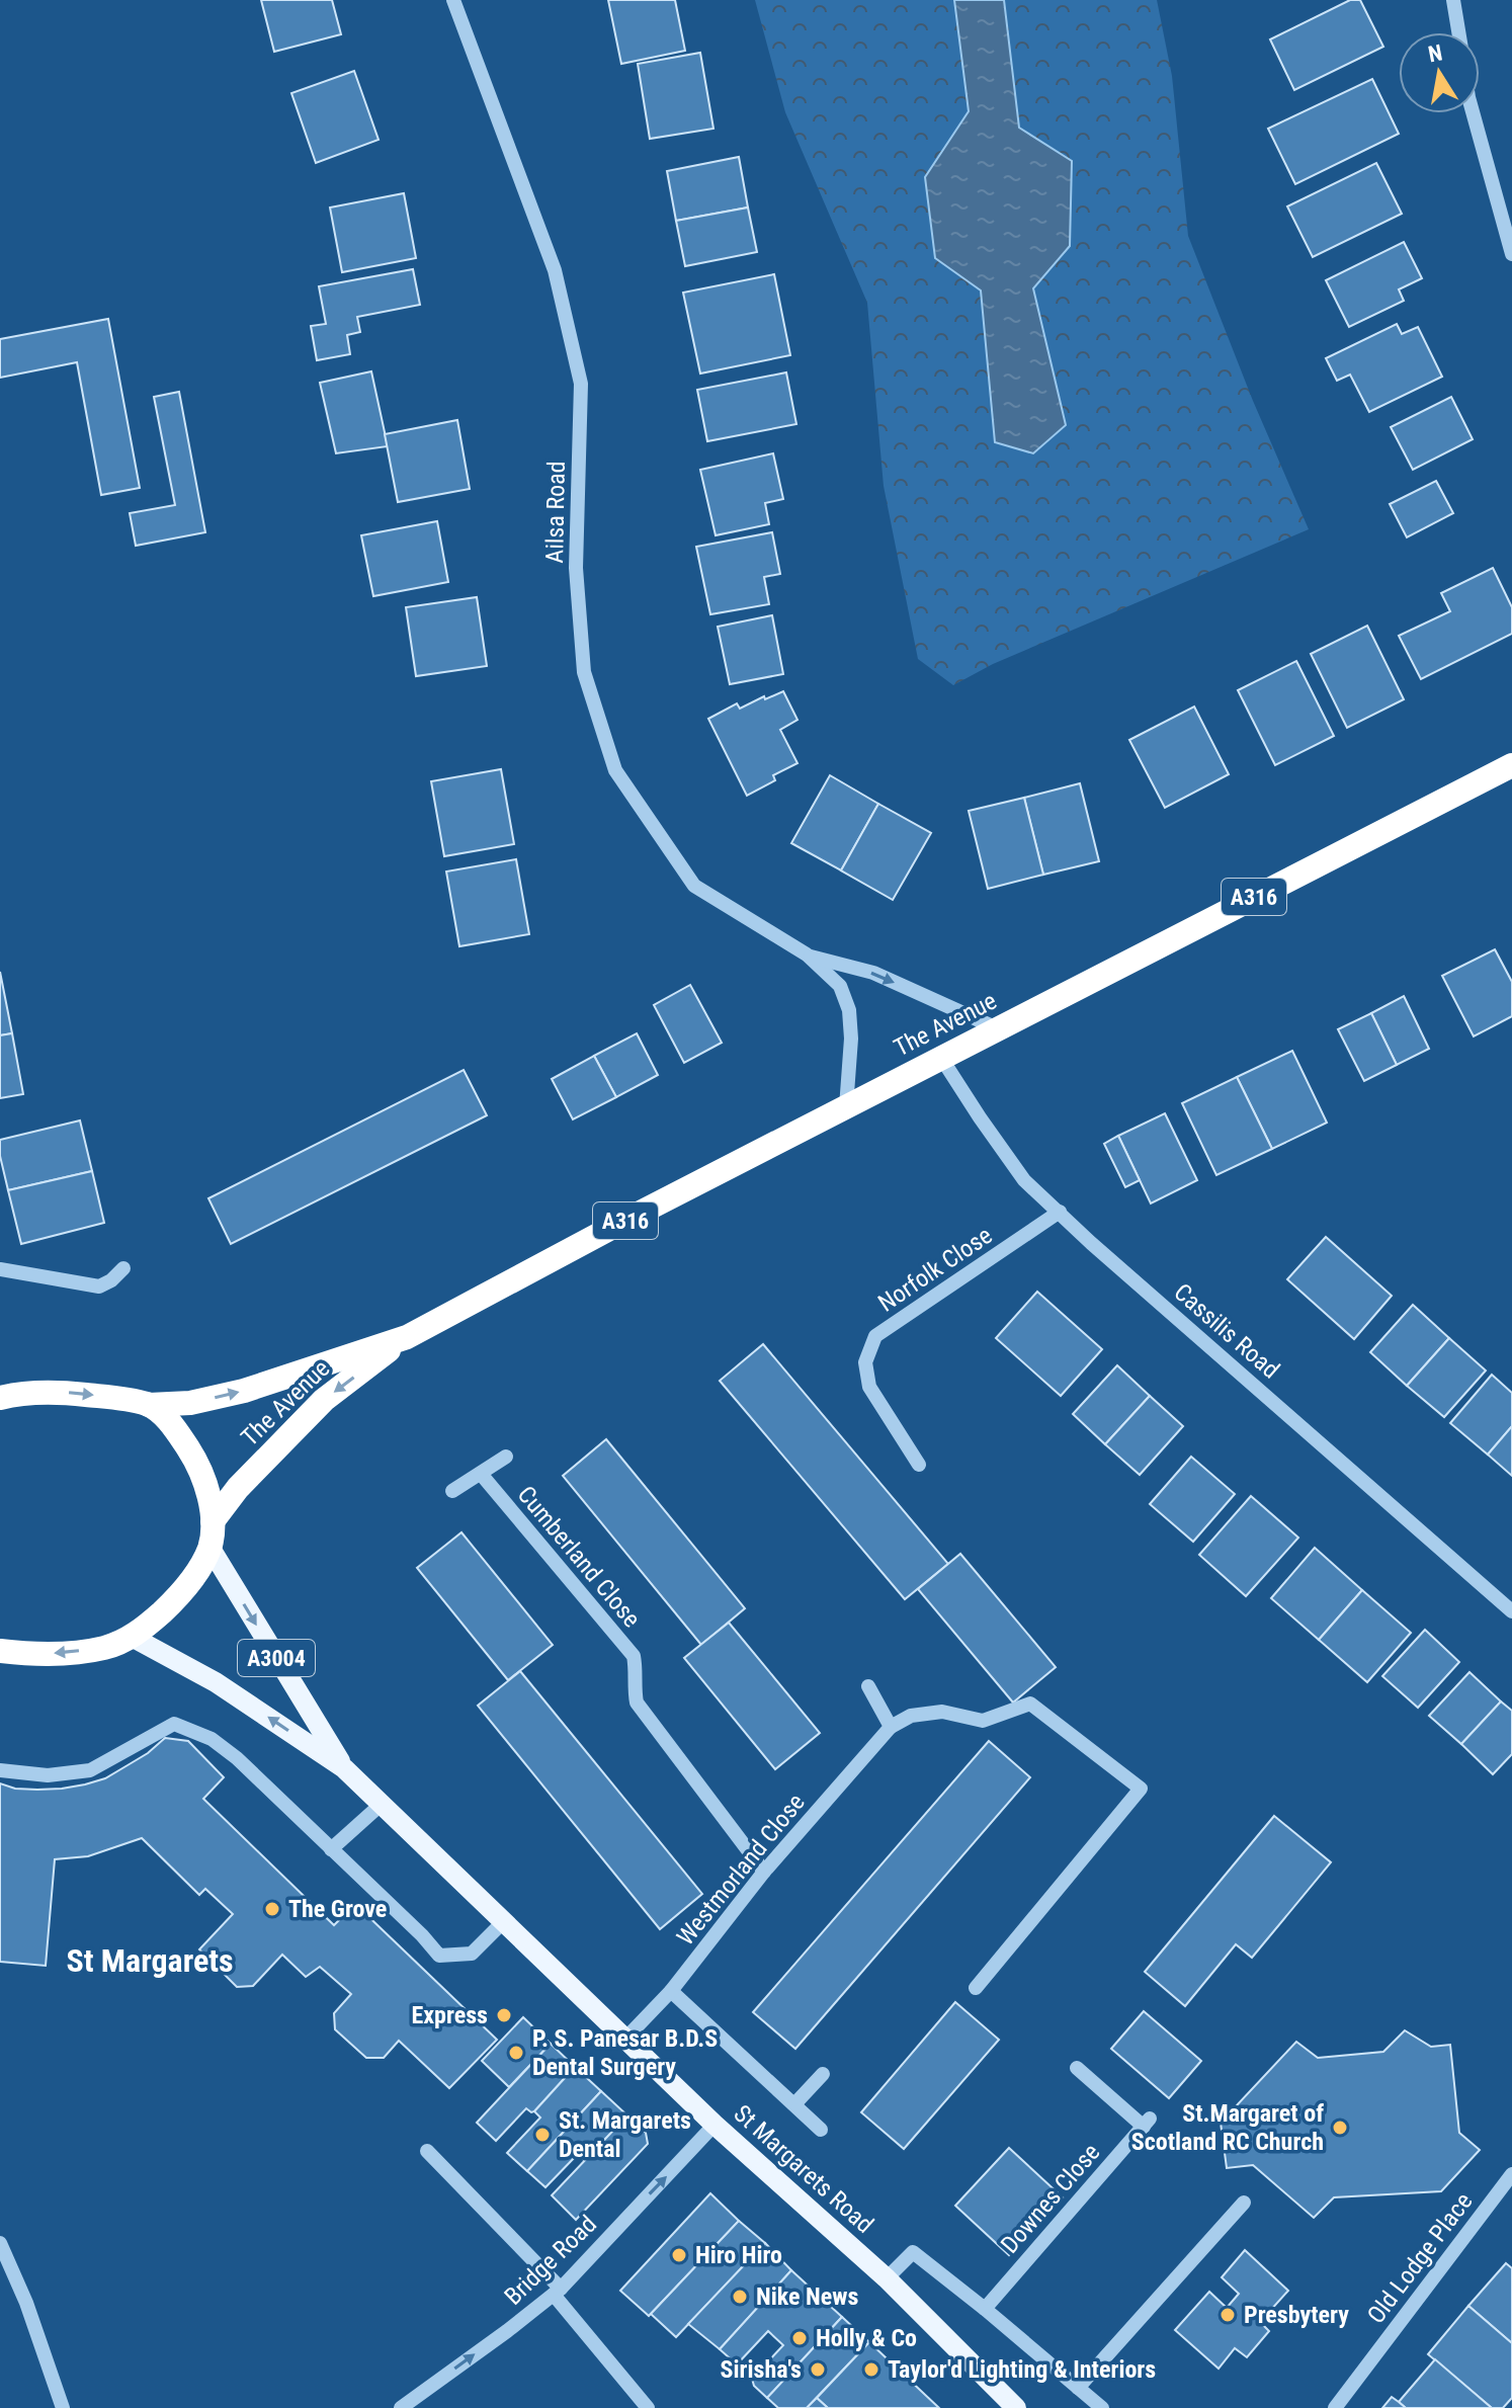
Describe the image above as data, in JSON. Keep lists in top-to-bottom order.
{
  "streets": {
    "highway": ["A316", "The Avenue"],
    "main road": ["A3004", "St Margarets Road"],
    "street": [
      "Ailsa Road",
      "Norfolk Close",
      "Cassilis Road",
      "Cumberland Close",
      "Westmorland Close",
      "Downes Close",
      "Old Lodge Place",
      "Bridge Road"
    ]
  },
  "crossings": [
    ["Ailsa Road", "The Avenue"],
    ["The Avenue", "Cassilis Road"],
    ["Norfolk Close", "Cassilis Road"],
    ["Cumberland Close", "Westmorland Close"],
    ["Westmorland Close", "St Margarets Road"],
    ["St Margarets Road", "Bridge Road"]
  ],
  "one_way": ["Bridge Road"],
  "districts": ["St Margarets"],
  "places": [
    "The Grove",
    "Express",
    "P. S. Panesar B.D.S Dental Surgery",
    "St.Margaret of Scotland RC Church",
    "St. Margarets Dental",
    "Hiro Hiro",
    "Nike News",
    "Presbytery",
    "Holly & Co",
    "Sirisha's",
    "Taylor'd Lighting & Interiors"
  ],
  "north": "top"
}
